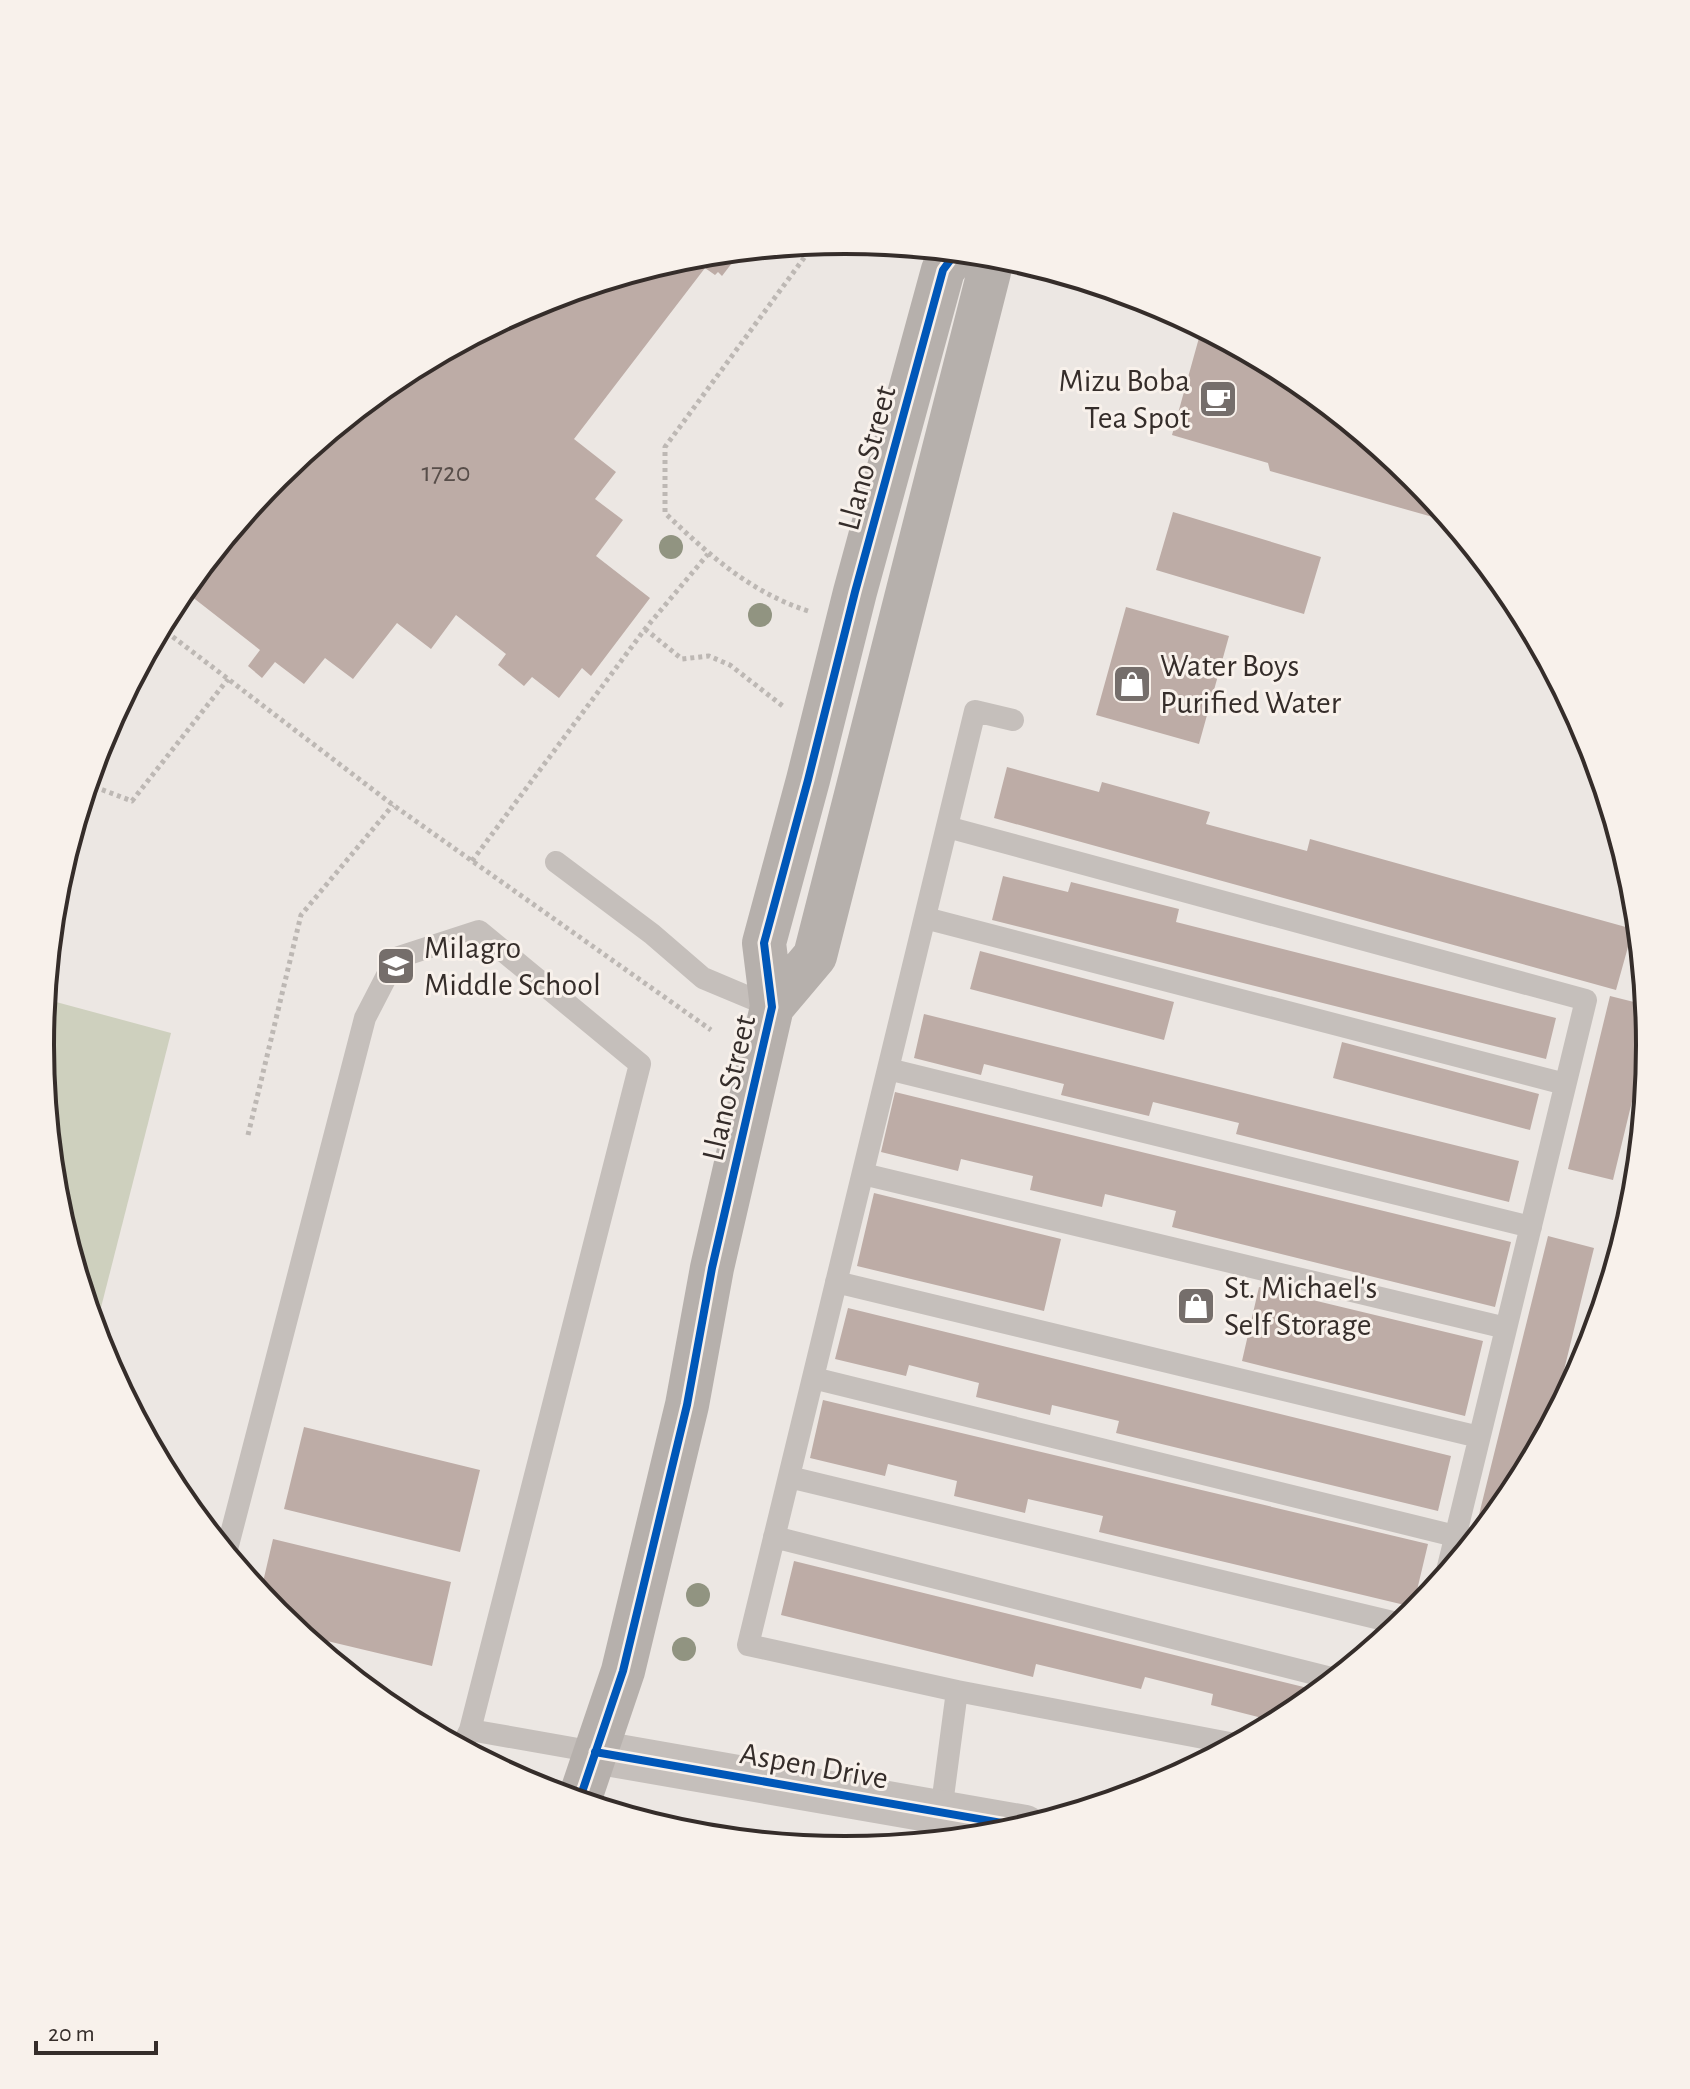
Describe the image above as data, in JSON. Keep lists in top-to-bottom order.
{
  "streets": {
    "street": ["Llano Street", "Aspen Drive"]
  },
  "crossings": [
    ["Llano Street", "Aspen Drive"]
  ],
  "places": {
    "cafe": ["Mizu Boba Tea Spot"],
    "shop": ["Water Boys Purified Water", "St. Michael's Self Storage"],
    "school or university": ["Milagro Middle School"]
  },
  "house_numbers": ["1720"],
  "scale_bar": "20 m"
}
